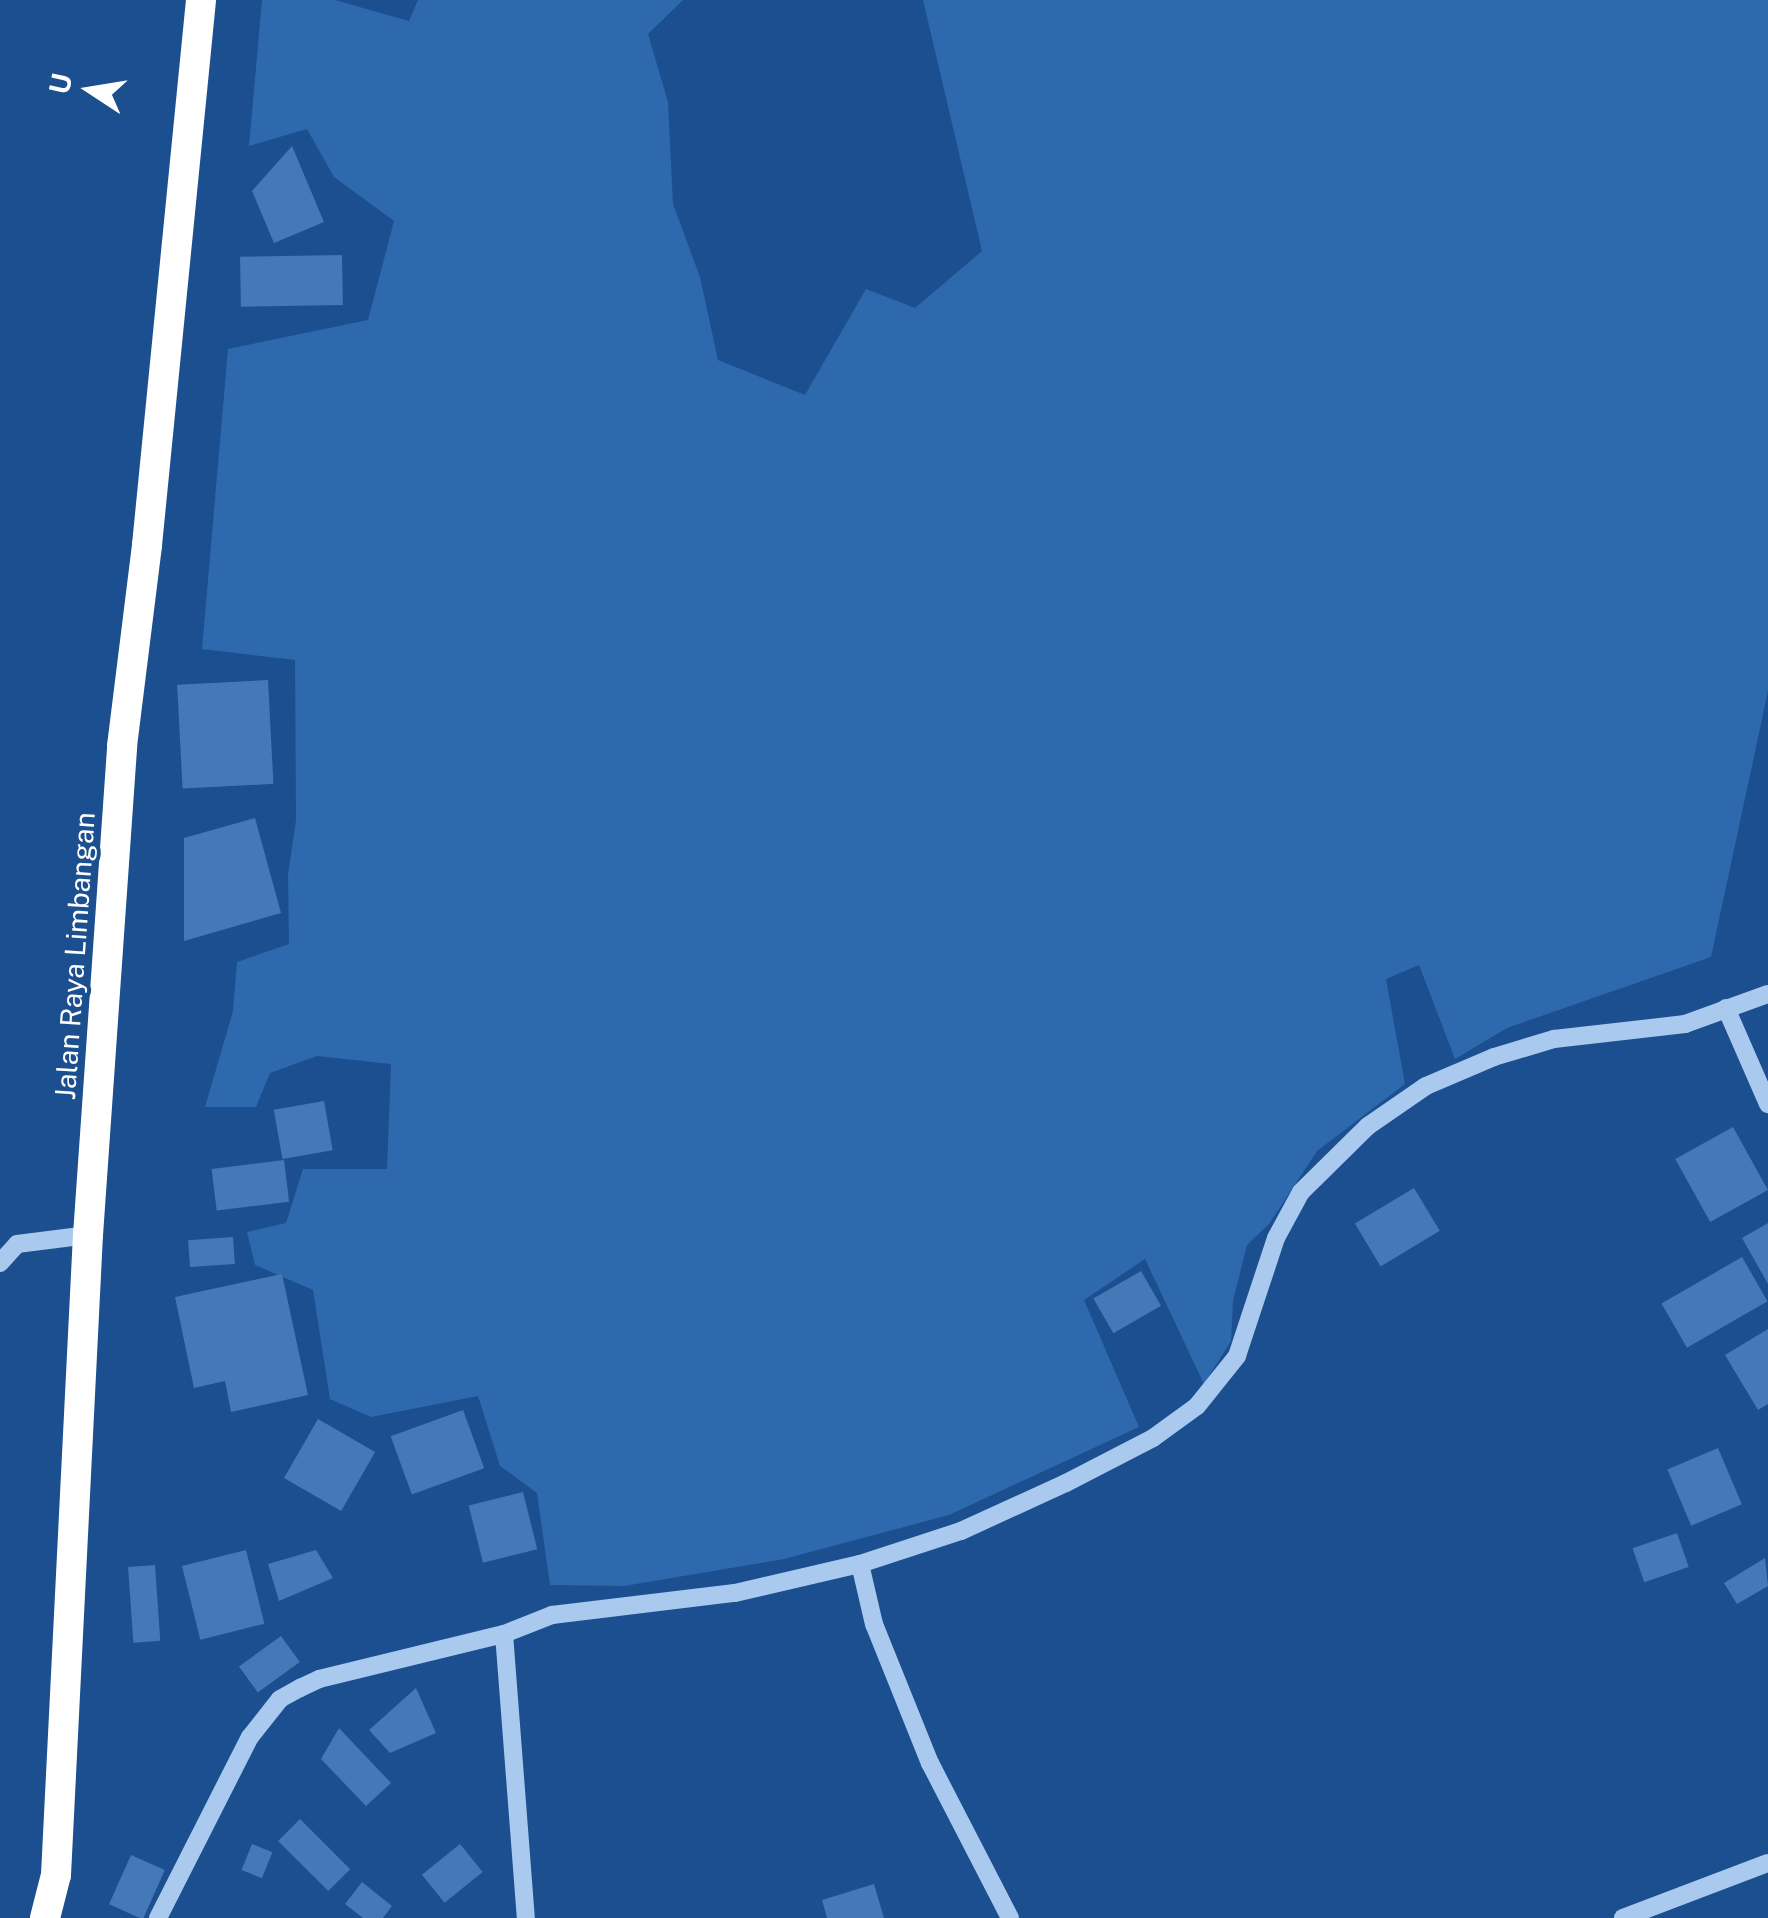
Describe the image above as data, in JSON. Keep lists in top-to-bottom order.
{
  "streets": {
    "highway": ["Jalan Raya Limbangan"]
  },
  "north": "left"
}
